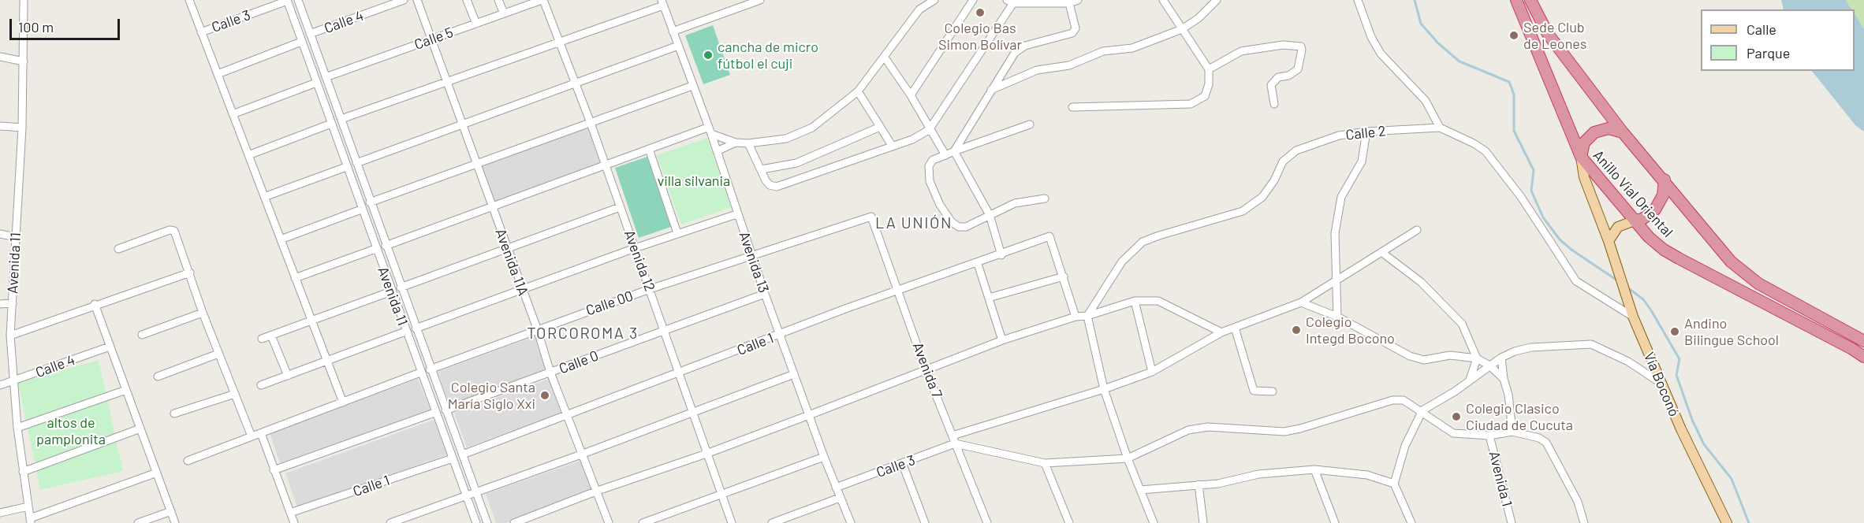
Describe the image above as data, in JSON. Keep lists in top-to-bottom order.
{
  "streets": {
    "highway": ["Anillo Vial Oriental"],
    "main road": ["Vía Boconó"],
    "street": [
      "Calle 3",
      "Calle 4",
      "Calle 5",
      "Calle 2",
      "Avenida 12",
      "Avenida 11A",
      "Avenida 13",
      "Avenida 11",
      "Calle 00",
      "Calle 1",
      "Calle 0",
      "Avenida 7",
      "Avenida 1"
    ]
  },
  "crossings": [
    ["Calle 3", "Avenida 13"],
    ["Calle 3", "Avenida 11"],
    ["Calle 3", "Avenida 7"],
    ["Calle 4", "Avenida 11"],
    ["Calle 5", "Avenida 12"],
    ["Calle 5", "Avenida 11A"],
    ["Calle 5", "Avenida 11"],
    ["Anillo Vial Oriental", "Vía Boconó"],
    ["Avenida 12", "Calle 00"],
    ["Avenida 12", "Calle 1"],
    ["Avenida 12", "Calle 0"],
    ["Avenida 11A", "Calle 00"],
    ["Avenida 11A", "Calle 1"],
    ["Avenida 11A", "Calle 0"],
    ["Avenida 13", "Calle 00"],
    ["Avenida 13", "Calle 1"],
    ["Avenida 13", "Calle 0"],
    ["Avenida 11", "Calle 00"],
    ["Avenida 11", "Calle 1"],
    ["Avenida 11", "Calle 0"],
    ["Calle 00", "Avenida 7"],
    ["Calle 1", "Avenida 7"]
  ],
  "districts": ["LA UNIÓN", "TORCOROMA 3"],
  "parks": ["villa silvania", "altos de pamplonita"],
  "places": [
    "Colegio Bas Simon Bolívar",
    "Sede Club de Leones",
    "cancha de micro fútbol el cuji",
    "Colegio Integd Bocono",
    "Andino Bilingue School",
    "Colegio Santa María Siglo Xxi",
    "Colegio Clasico Ciudad de Cucuta"
  ],
  "legend": ["Calle", "Parque"],
  "scale_bar": "100 m"
}
